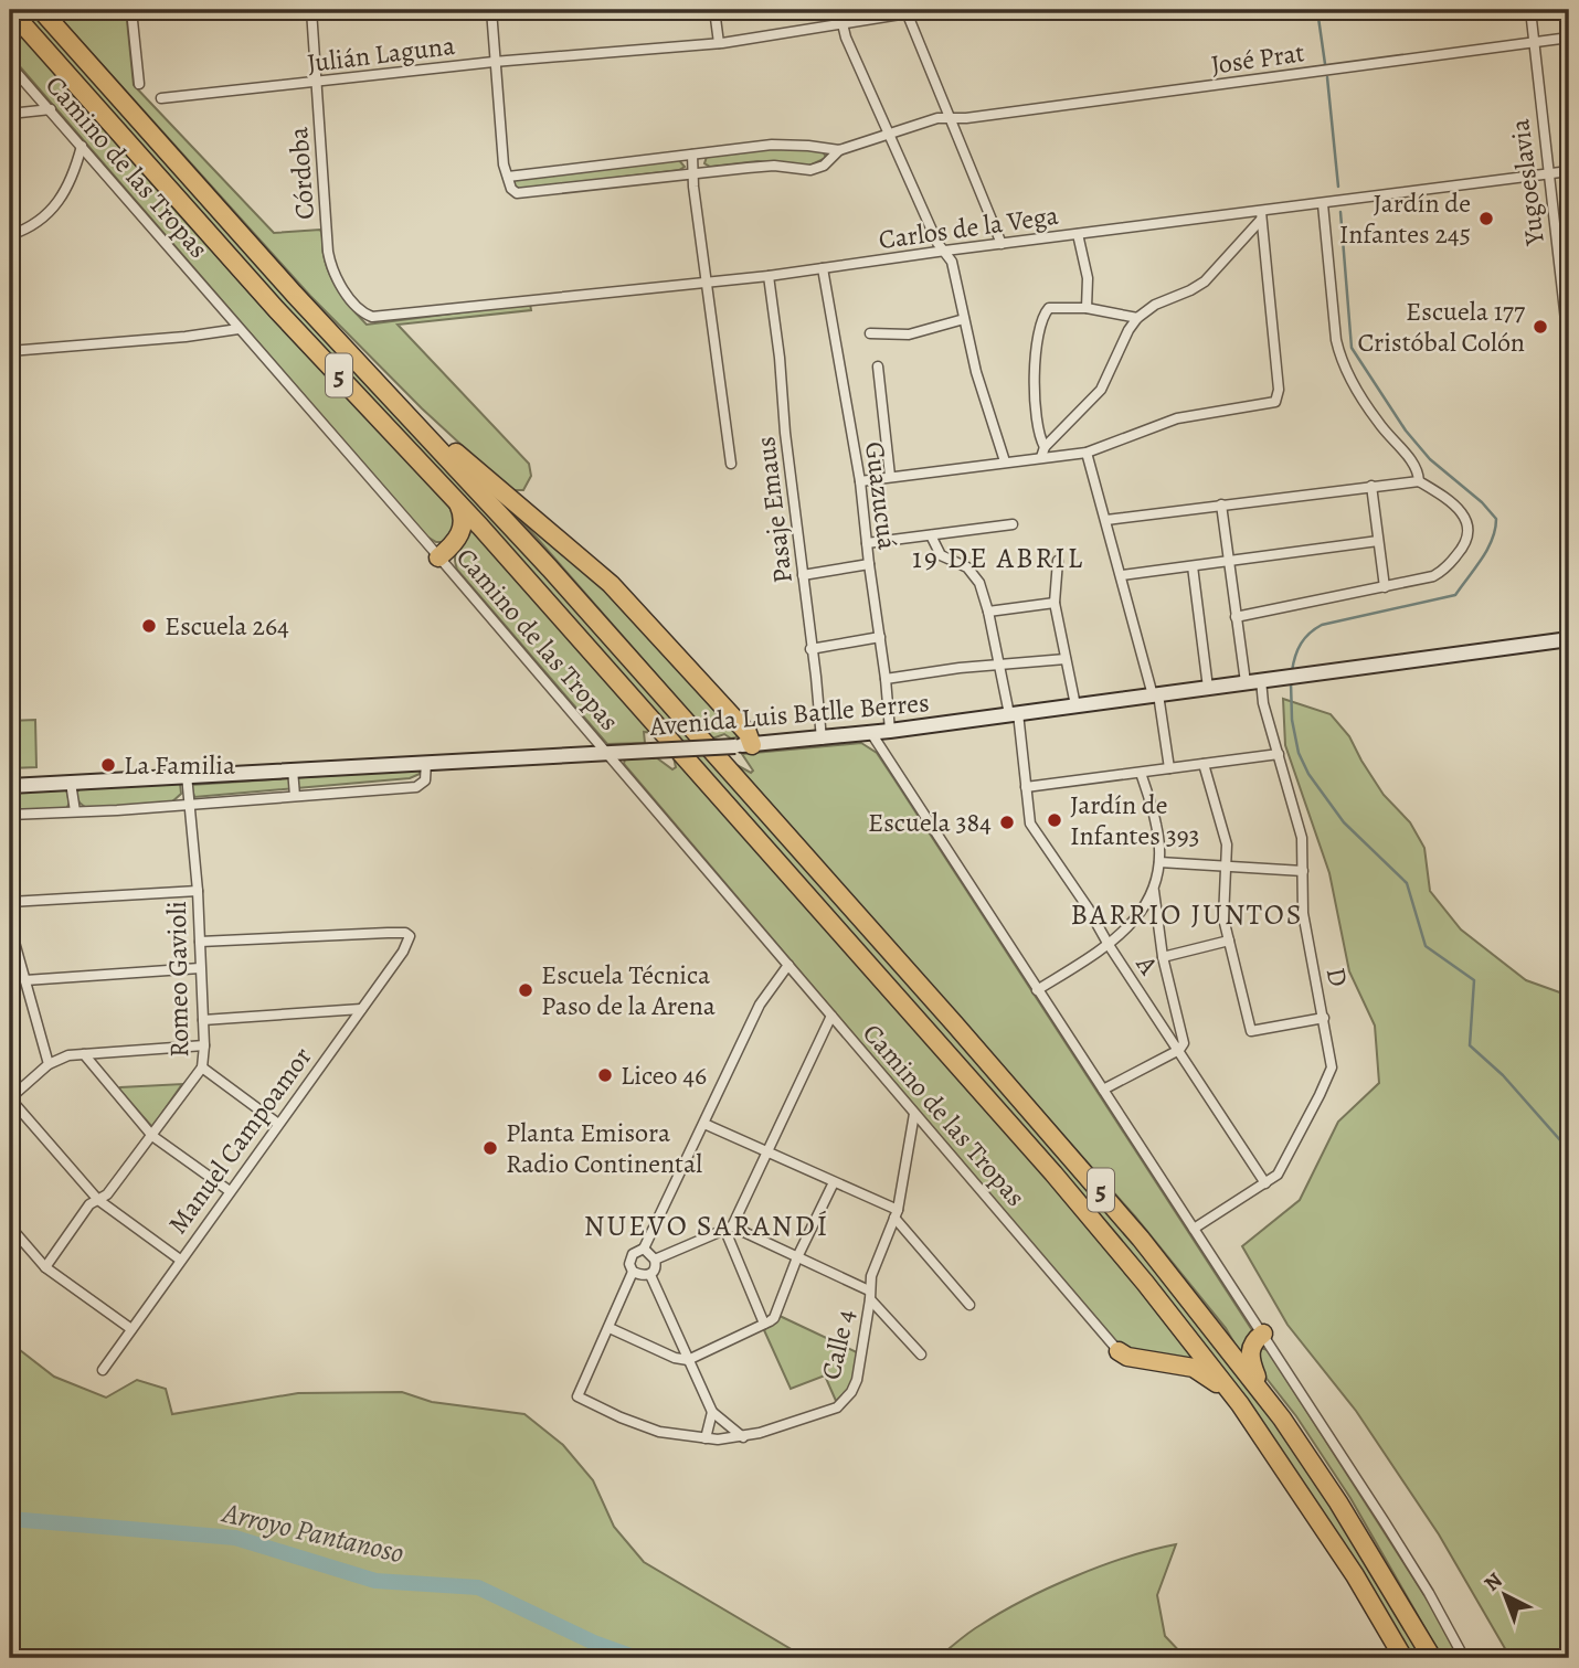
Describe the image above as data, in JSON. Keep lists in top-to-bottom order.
{
  "streets": {
    "highway": ["5"],
    "main road": ["Avenida Luis Batlle Berres"],
    "street": [
      "Julián Laguna",
      "José Prat",
      "Camino de las Tropas",
      "Córdoba",
      "Yugoeslavia",
      "Carlos de la Vega",
      "Guazucuá",
      "Pasaje Emaus",
      "A",
      "D",
      "Romeo Gavioli",
      "Manuel Campoamor",
      "Calle 4"
    ]
  },
  "crossings": [
    ["Julián Laguna", "Córdoba"],
    ["José Prat", "Yugoeslavia"],
    ["Camino de las Tropas", "Avenida Luis Batlle Berres"],
    ["Camino de las Tropas", "Calle 4"],
    ["Córdoba", "Carlos de la Vega"],
    ["Yugoeslavia", "Carlos de la Vega"],
    ["Carlos de la Vega", "Guazucuá"],
    ["Carlos de la Vega", "Pasaje Emaus"],
    ["Guazucuá", "Avenida Luis Batlle Berres"],
    ["Pasaje Emaus", "Avenida Luis Batlle Berres"],
    ["Avenida Luis Batlle Berres", "A"],
    ["Avenida Luis Batlle Berres", "D"],
    ["Avenida Luis Batlle Berres", "Romeo Gavioli"],
    ["A", "D"],
    ["Romeo Gavioli", "Manuel Campoamor"]
  ],
  "districts": ["19 DE ABRIL", "BARRIO JUNTOS", "NUEVO SARANDÍ"],
  "water": ["Arroyo Pantanoso"],
  "places": [
    "Jardín de Infantes 245",
    "Escuela 177 Cristóbal Colón",
    "Escuela 264",
    "La Familia",
    "Jardín de Infantes 393",
    "Escuela 384",
    "Escuela Técnica Paso de la Arena",
    "Liceo 46",
    "Planta Emisora Radio Continental"
  ],
  "north": "top left"
}
